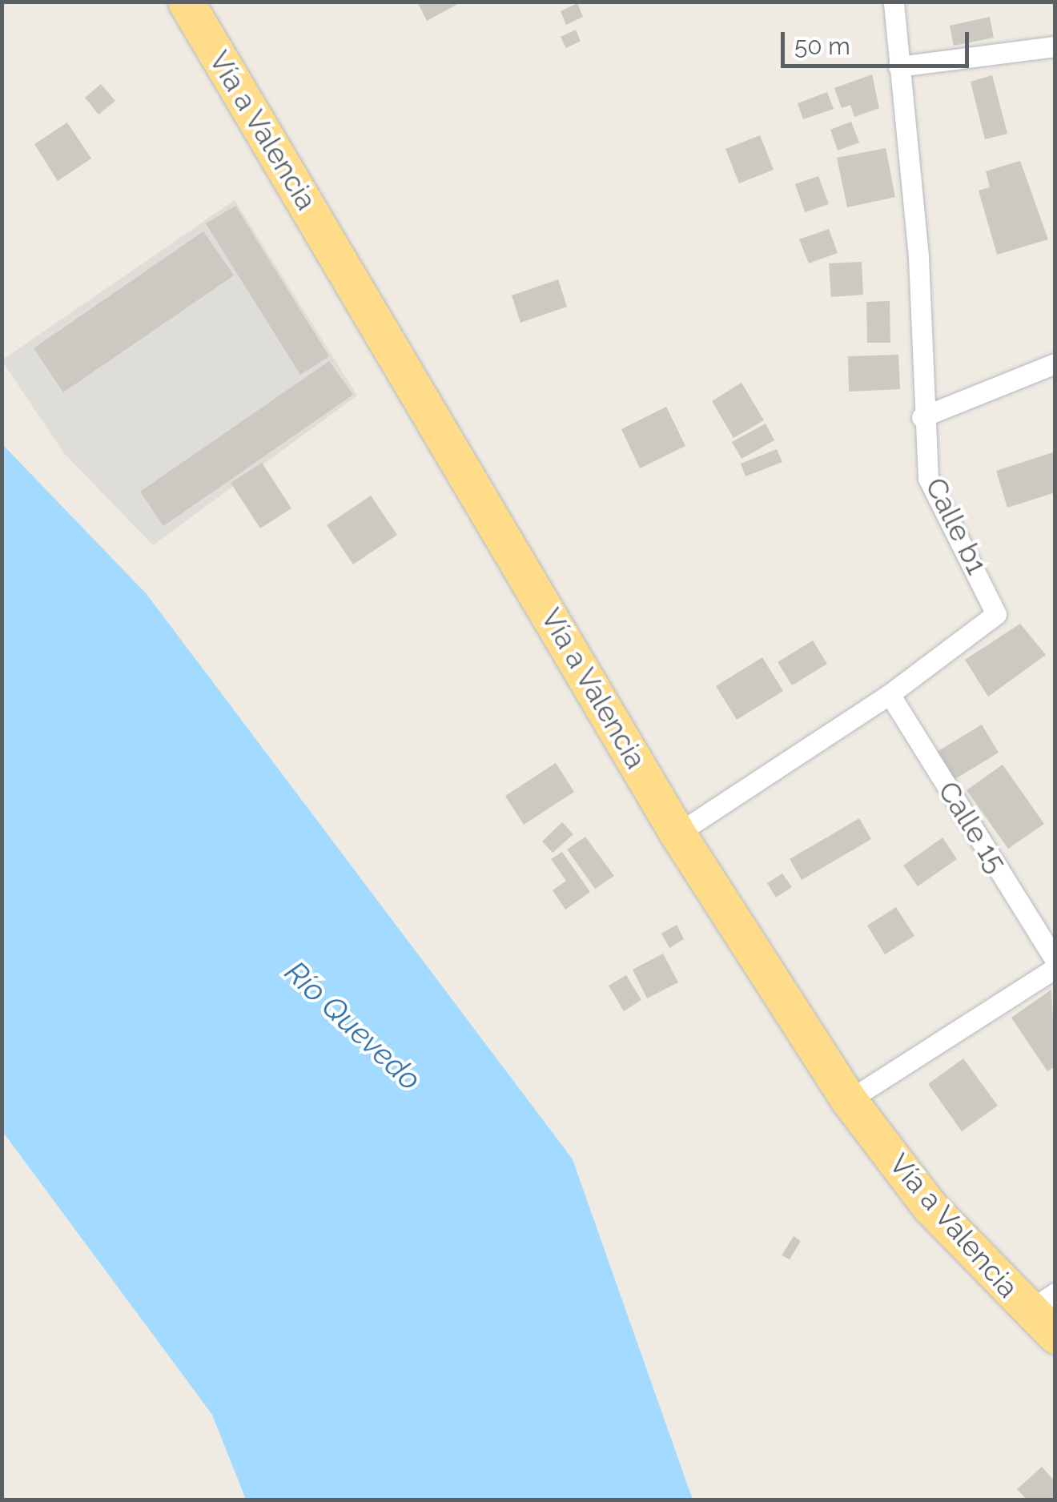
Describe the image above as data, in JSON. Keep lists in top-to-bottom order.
{
  "streets": {
    "highway": ["Vía a Valencia"],
    "street": ["Calle b1", "Calle 15"]
  },
  "crossings": [
    ["Vía a Valencia", "Calle b1"],
    ["Calle b1", "Calle 15"]
  ],
  "water": ["Río Quevedo"],
  "scale_bar": "50 m"
}
